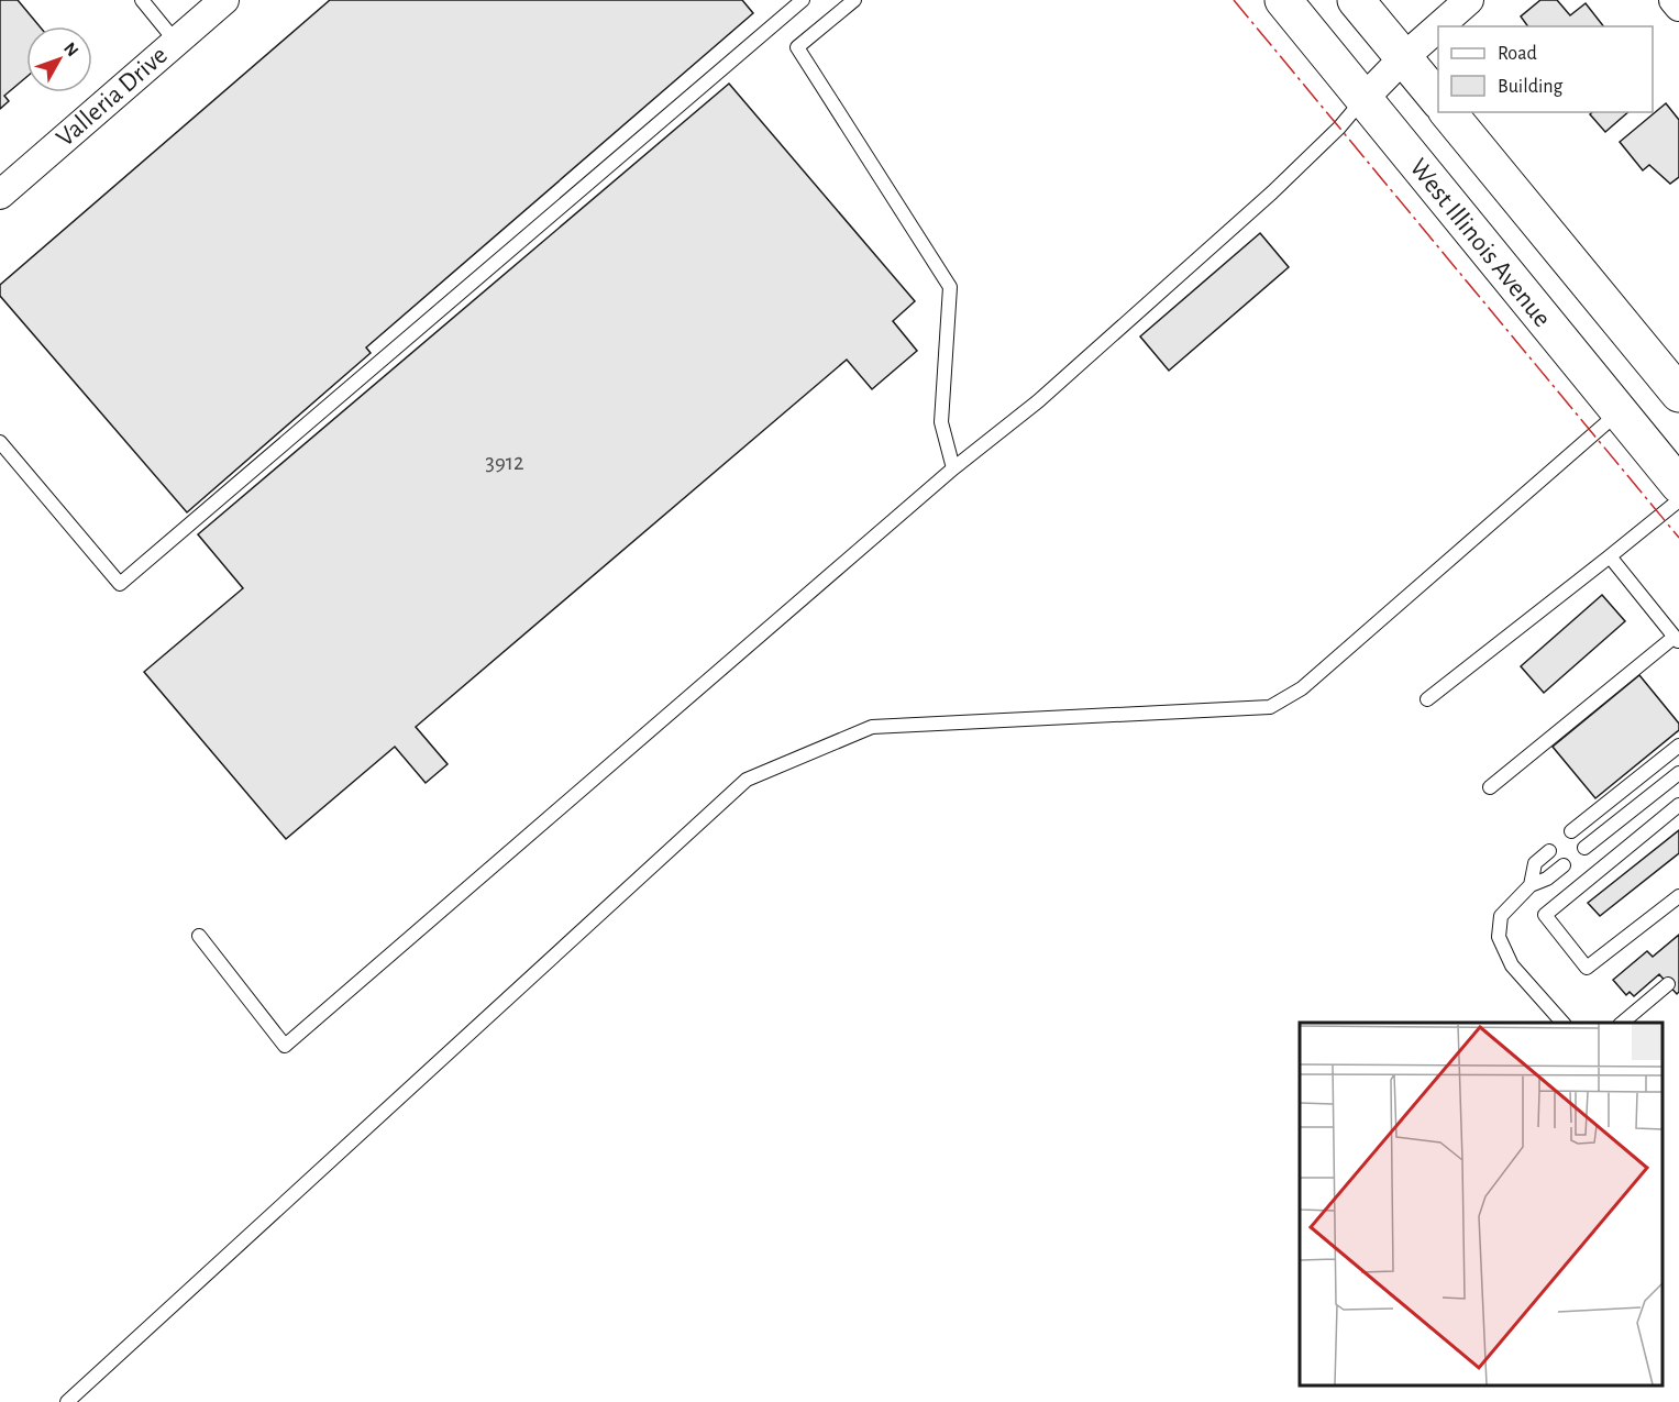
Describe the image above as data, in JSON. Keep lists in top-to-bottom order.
{
  "streets": {
    "main road": ["West Illinois Avenue"],
    "street": ["Valleria Drive"]
  },
  "house_numbers": ["3912"],
  "legend": ["Road", "Building"],
  "north": "top right"
}
